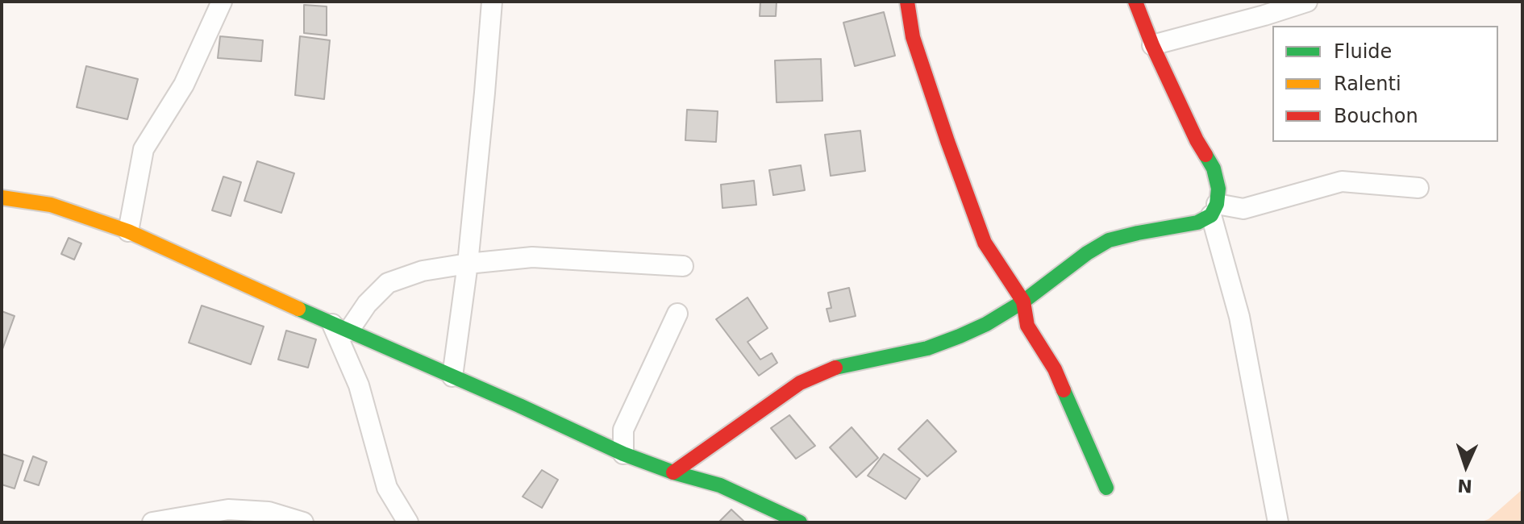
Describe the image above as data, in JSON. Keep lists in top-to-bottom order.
{
  "legend": ["Fluide", "Ralenti", "Bouchon"],
  "north": "bottom"
}
